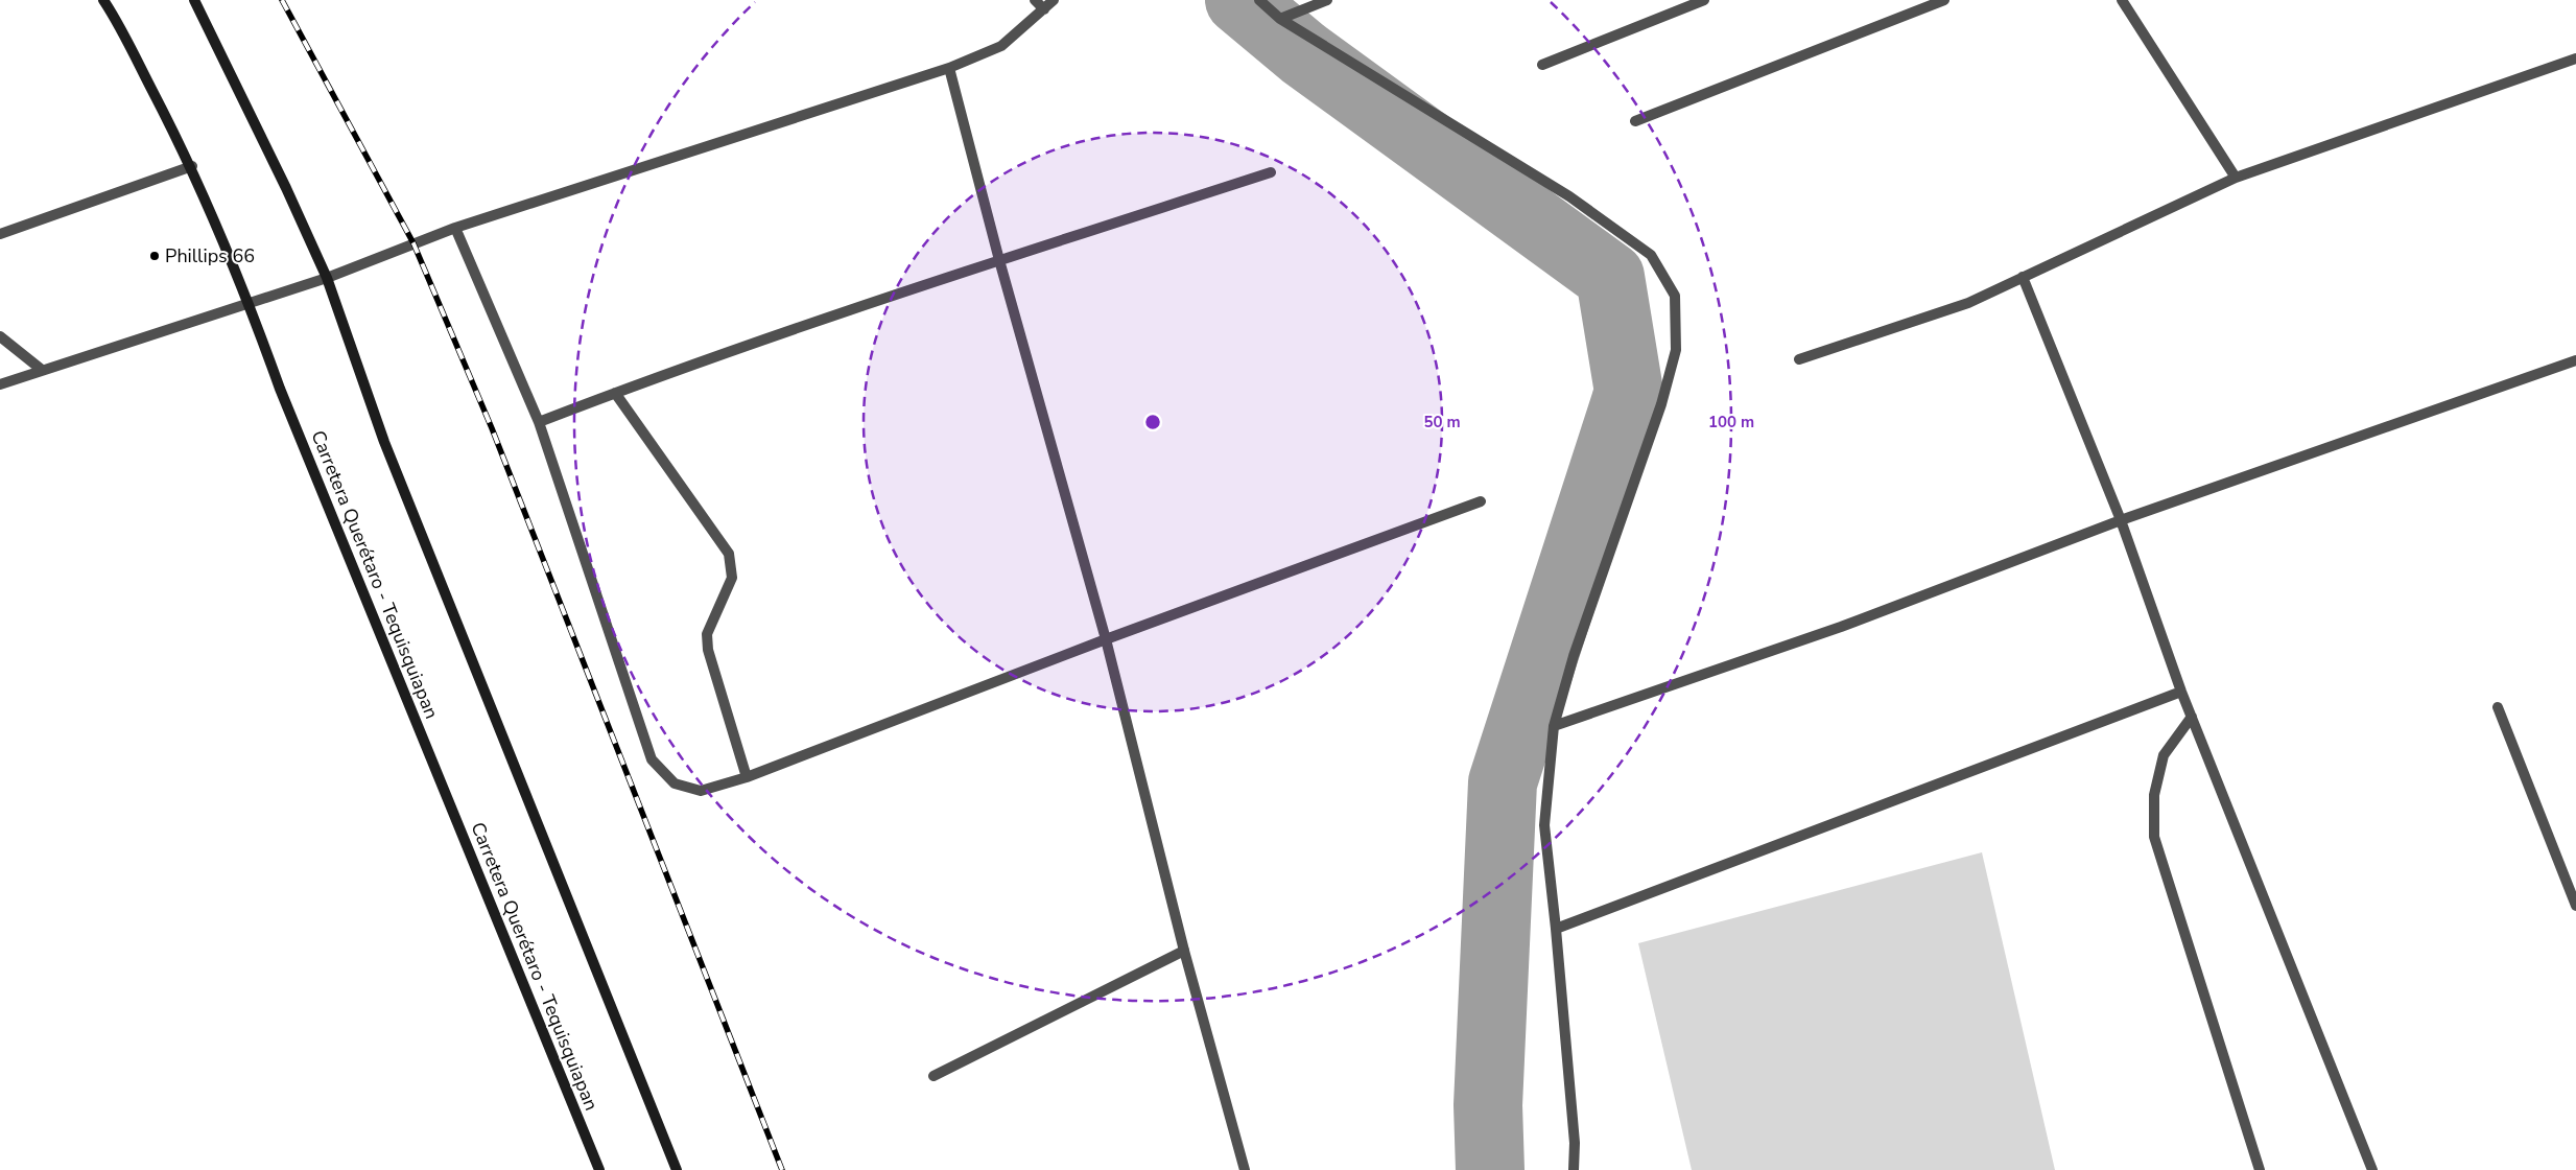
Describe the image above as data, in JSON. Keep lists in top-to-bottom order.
{
  "streets": {
    "main road": ["Carretera Querétaro - Tequisquiapan"]
  },
  "places": ["Phillips 66"],
  "rings": ["50 m", "100 m"]
}
